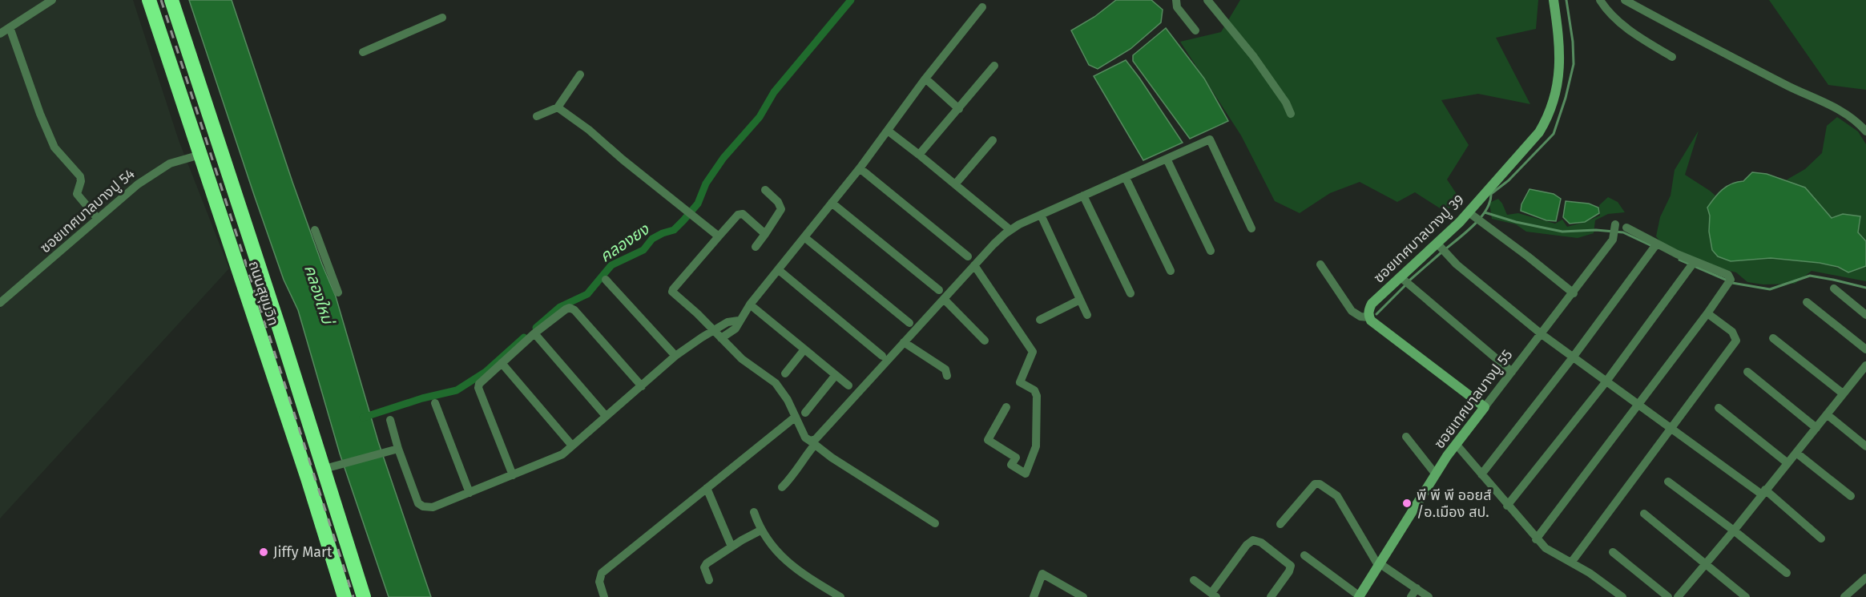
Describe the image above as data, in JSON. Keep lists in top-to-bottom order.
{
  "streets": {
    "highway": ["ถนนสุขุมวิท"],
    "street": ["ซอยเทศบาลบางปู 54", "ซอยเทศบาลบางปู 39", "ซอยเทศบาลบางปู 55"]
  },
  "crossings": [
    ["ซอยเทศบาลบางปู 54", "ถนนสุขุมวิท"]
  ],
  "water": ["คลองยง", "คลองใหม่"],
  "places": ["พี พี พี ออยส์ /อ.เมือง สป.", "Jiffy Mart"]
}
